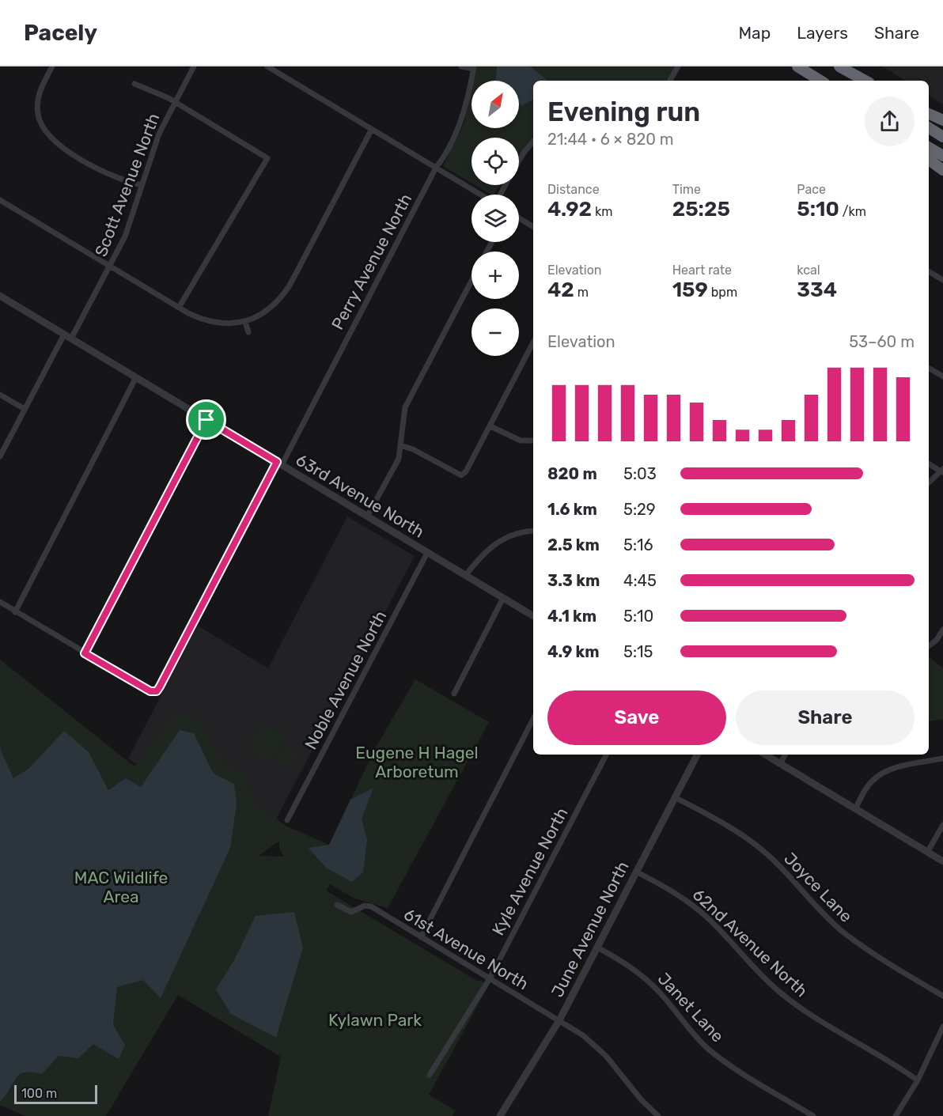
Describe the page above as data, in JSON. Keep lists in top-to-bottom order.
{
  "streets": {
    "street": [
      "Scott Avenue North",
      "Perry Avenue North",
      "63rd Avenue North",
      "Noble Avenue North",
      "Kyle Avenue North",
      "Joyce Lane",
      "June Avenue North",
      "62nd Avenue North",
      "61st Avenue North",
      "Janet Lane"
    ]
  },
  "crossings": [
    ["Scott Avenue North", "63rd Avenue North"],
    ["Perry Avenue North", "63rd Avenue North"],
    ["63rd Avenue North", "Noble Avenue North"],
    ["Kyle Avenue North", "61st Avenue North"],
    ["Joyce Lane", "June Avenue North"],
    ["June Avenue North", "62nd Avenue North"],
    ["June Avenue North", "61st Avenue North"],
    ["June Avenue North", "Janet Lane"]
  ],
  "parks": ["Eugene H Hagel Arboretum", "MAC Wildlife Area", "Kylawn Park"],
  "scale_bar": "100 m",
  "north": "top right",
  "page": {
    "header": "Pacely",
    "nav": ["Map", "Layers", "Share"],
    "map_buttons": ["+", "−"],
    "heading": ["Evening run", "21:44 · 6 × 820 m"],
    "stats": [
      ["Distance", "4.92 km"],
      ["Time", "25:25"],
      ["Pace", "5:10 /km"],
      ["Elevation", "42 m"],
      ["Heart rate", "159 bpm"],
      ["kcal", "334"]
    ],
    "chart": ["Elevation", "53–60 m"],
    "list": [
      {
        "name": "820 m",
        "note": "5:03"
      },
      {
        "name": "1.6 km",
        "note": "5:29"
      },
      {
        "name": "2.5 km",
        "note": "5:16"
      },
      {
        "name": "3.3 km",
        "note": "4:45"
      },
      {
        "name": "4.1 km",
        "note": "5:10"
      },
      {
        "name": "4.9 km",
        "note": "5:15"
      }
    ],
    "buttons": ["Save", "Share"],
    "scale": "100 m"
  }
}
